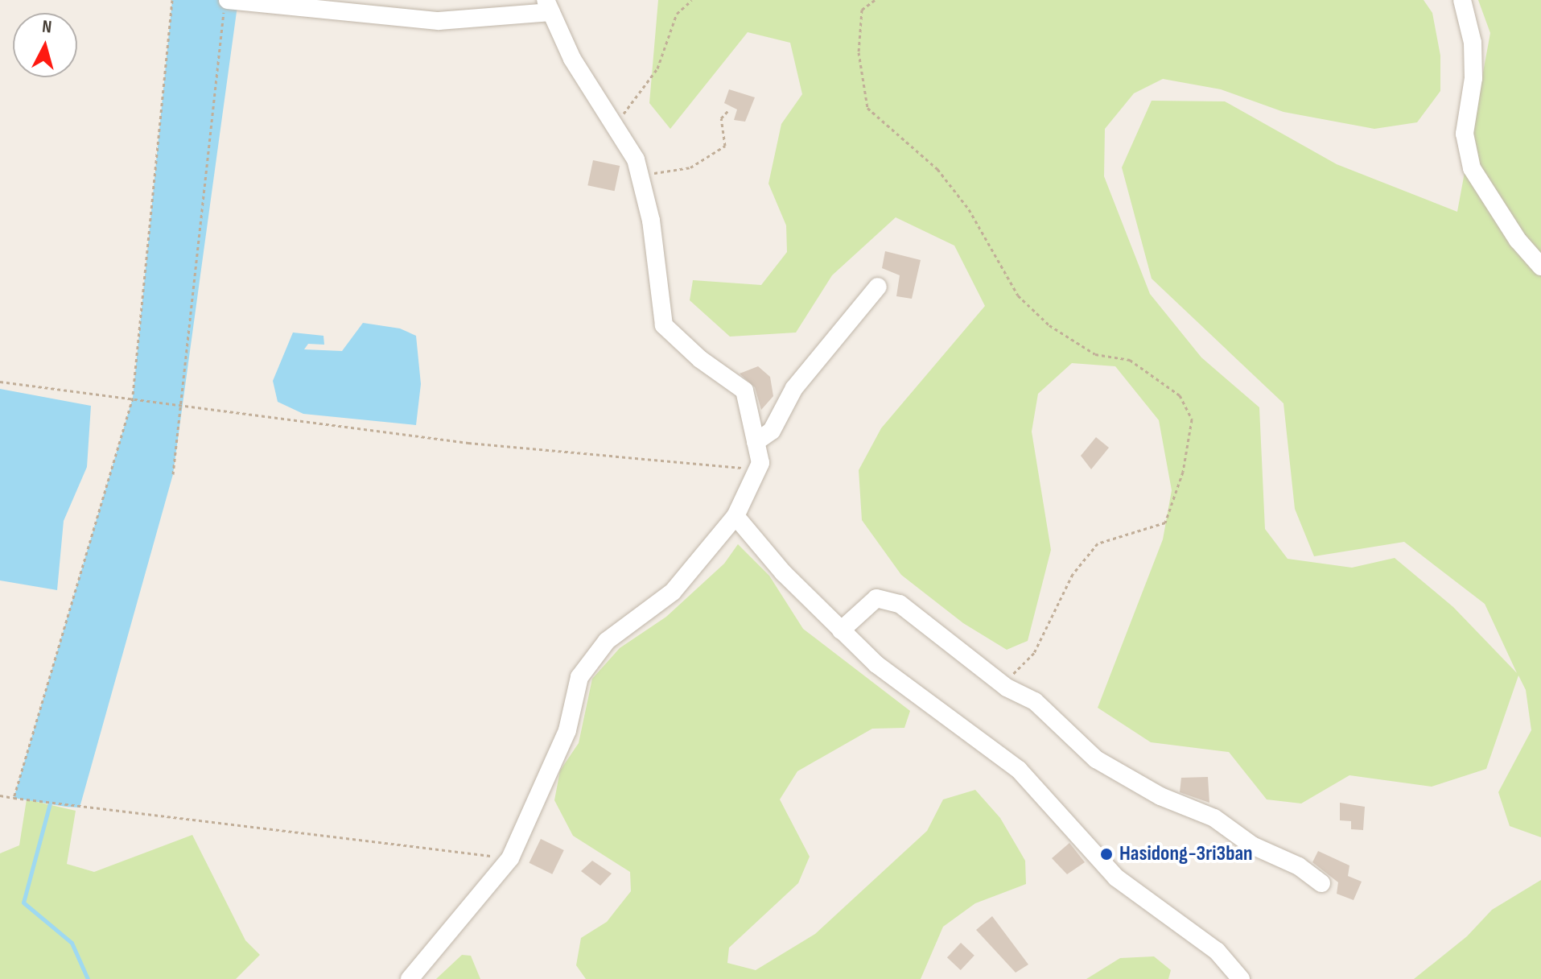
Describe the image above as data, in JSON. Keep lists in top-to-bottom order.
{
  "places": ["Hasidong-3ri3ban"],
  "north": "top"
}
